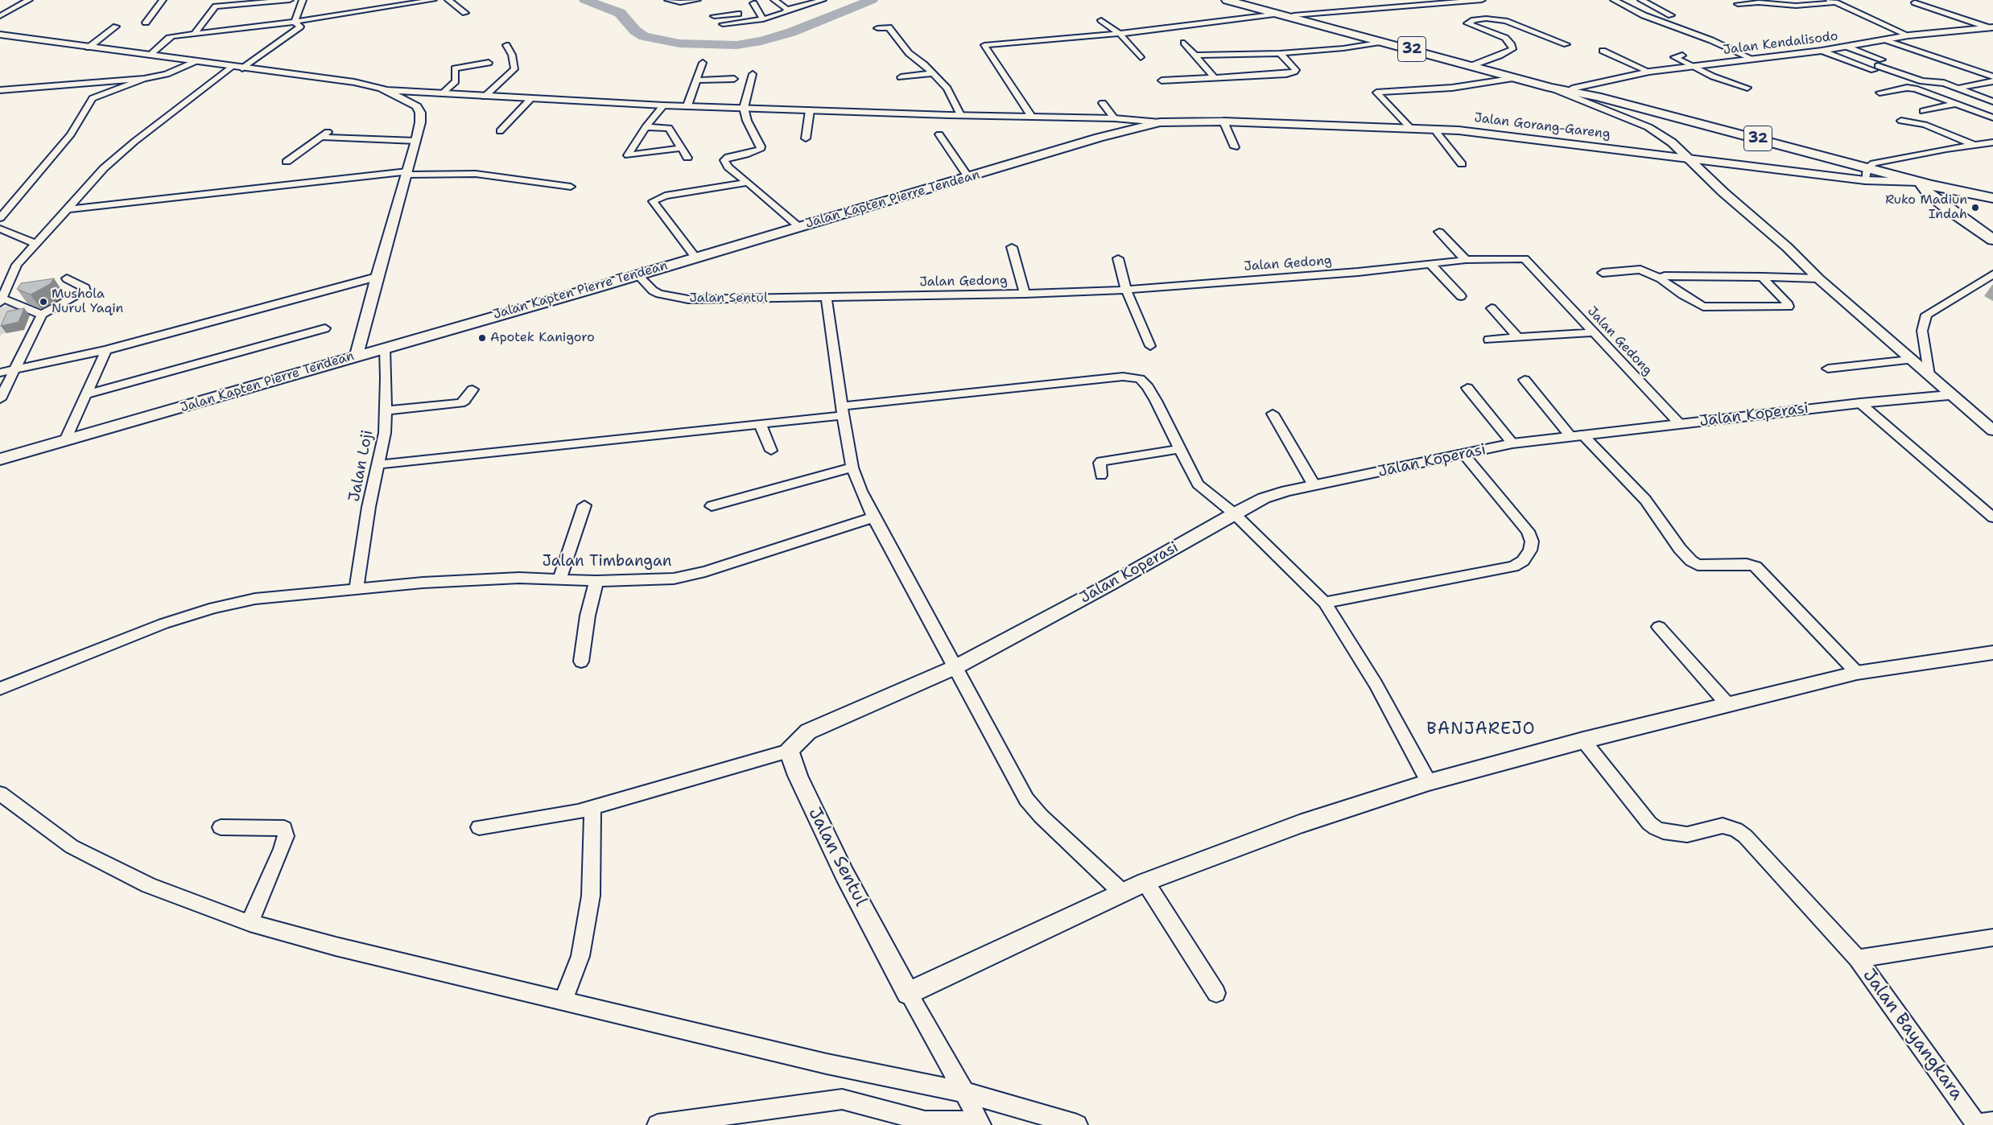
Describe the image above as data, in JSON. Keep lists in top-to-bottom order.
{
  "streets": {
    "highway": ["32"],
    "main road": ["Jalan Gorang-Gareng", "Jalan Kapten Pierre Tendean"],
    "street": [
      "Jalan Kendalisodo",
      "Jalan Gedong",
      "Jalan Sentul",
      "Jalan Koperasi",
      "Jalan Loji",
      "Jalan Timbangan",
      "Jalan Bayangkara"
    ]
  },
  "crossings": [
    ["Jalan Kendalisodo", "32"],
    ["32", "Jalan Gorang-Gareng"],
    ["Jalan Gorang-Gareng", "Jalan Kapten Pierre Tendean"],
    ["Jalan Kapten Pierre Tendean", "Jalan Sentul"],
    ["Jalan Kapten Pierre Tendean", "Jalan Loji"],
    ["Jalan Gedong", "Jalan Sentul"],
    ["Jalan Gedong", "Jalan Koperasi"],
    ["Jalan Loji", "Jalan Timbangan"]
  ],
  "districts": ["BANJAREJO"],
  "places": ["Ruko Madiun Indah", "Mushola Nurul Yaqin", "Apotek Kanigoro"]
}
